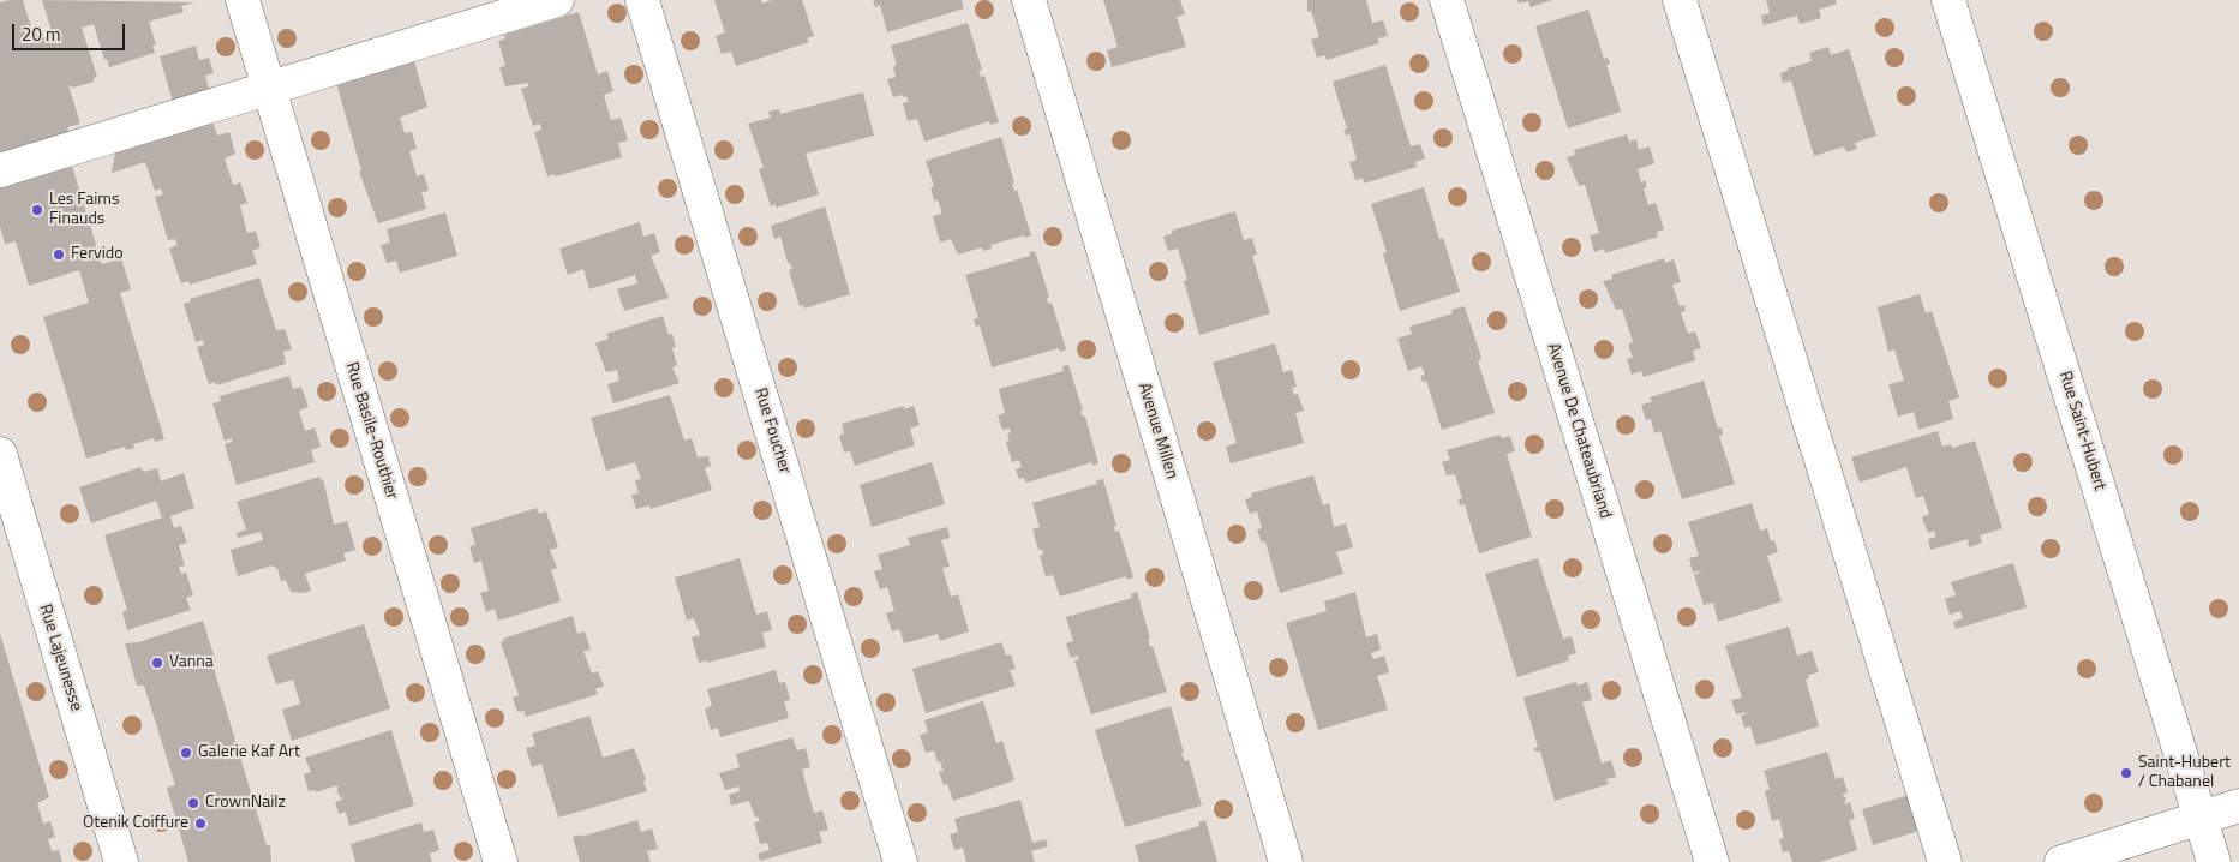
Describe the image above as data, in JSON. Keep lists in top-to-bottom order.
{
  "streets": {
    "street": [
      "Rue Basile-Routhier",
      "Rue Foucher",
      "Avenue Millen",
      "Avenue De Chateaubriand",
      "Rue Saint-Hubert",
      "Rue Lajeunesse"
    ]
  },
  "places": [
    "Les Faims Finauds",
    "Fervido",
    "Vanna",
    "Galerie Kaf Art",
    "Saint-Hubert / Chabanel",
    "CrownNailz",
    "Otenik Coiffure"
  ],
  "scale_bar": "20 m"
}
